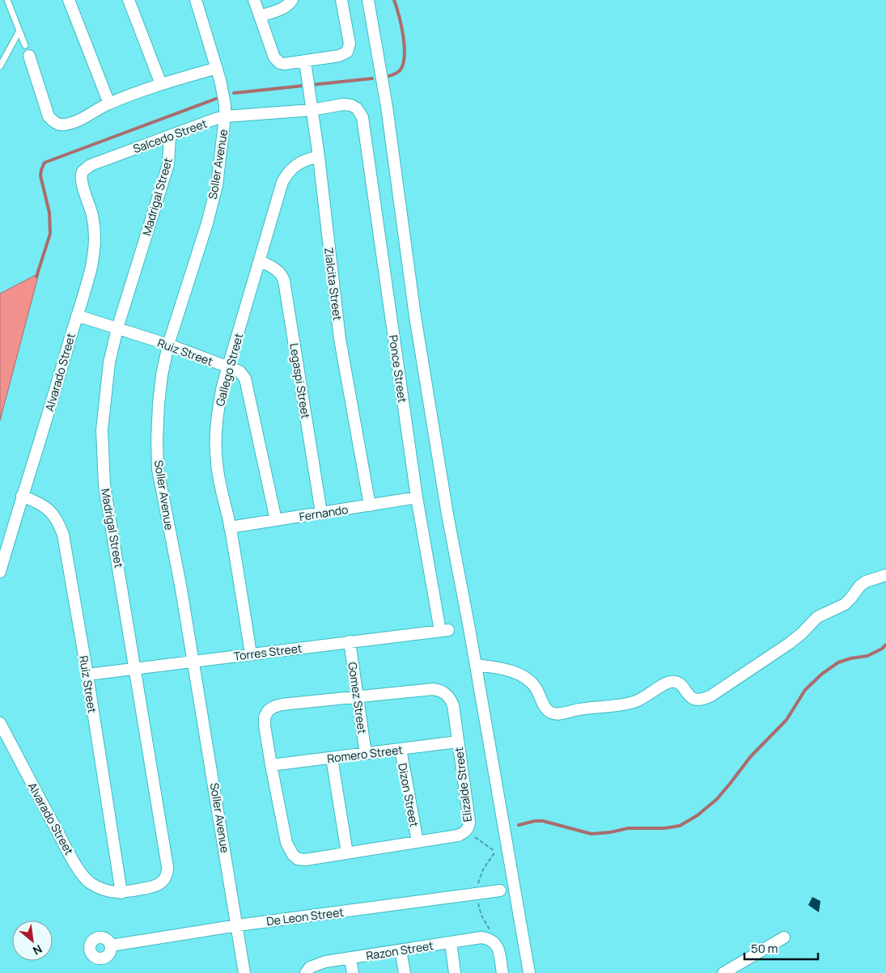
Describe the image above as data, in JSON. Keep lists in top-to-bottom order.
{
  "streets": {
    "street": [
      "Salcedo Street",
      "Soller Avenue",
      "Madrigal Street",
      "Zialcita Street",
      "Ruiz Street",
      "Ponce Street",
      "Gallego Street",
      "Alvarado Street",
      "Legaspi Street",
      "Fernando",
      "Torres Street",
      "Gomez Street",
      "Romero Street",
      "Elizalde Street",
      "Dizon Street",
      "De Leon Street",
      "Razon Street"
    ]
  },
  "crossings": [
    ["Salcedo Street", "Soller Avenue"],
    ["Salcedo Street", "Madrigal Street"],
    ["Salcedo Street", "Zialcita Street"],
    ["Salcedo Street", "Ponce Street"],
    ["Salcedo Street", "Alvarado Street"],
    ["Soller Avenue", "Ruiz Street"],
    ["Soller Avenue", "Torres Street"],
    ["Soller Avenue", "De Leon Street"],
    ["Madrigal Street", "Ruiz Street"],
    ["Madrigal Street", "Alvarado Street"],
    ["Madrigal Street", "Torres Street"],
    ["Zialcita Street", "Gallego Street"],
    ["Zialcita Street", "Fernando"],
    ["Ruiz Street", "Gallego Street"],
    ["Ruiz Street", "Alvarado Street"],
    ["Ruiz Street", "Fernando"],
    ["Ruiz Street", "Torres Street"],
    ["Ponce Street", "Fernando"],
    ["Ponce Street", "Torres Street"],
    ["Gallego Street", "Legaspi Street"],
    ["Gallego Street", "Fernando"],
    ["Gallego Street", "Torres Street"],
    ["Legaspi Street", "Fernando"],
    ["Torres Street", "Gomez Street"],
    ["Gomez Street", "Romero Street"],
    ["Gomez Street", "Elizalde Street"],
    ["Romero Street", "Elizalde Street"],
    ["Romero Street", "Dizon Street"],
    ["Elizalde Street", "Dizon Street"]
  ],
  "scale_bar": "50 m",
  "north": "bottom right"
}
